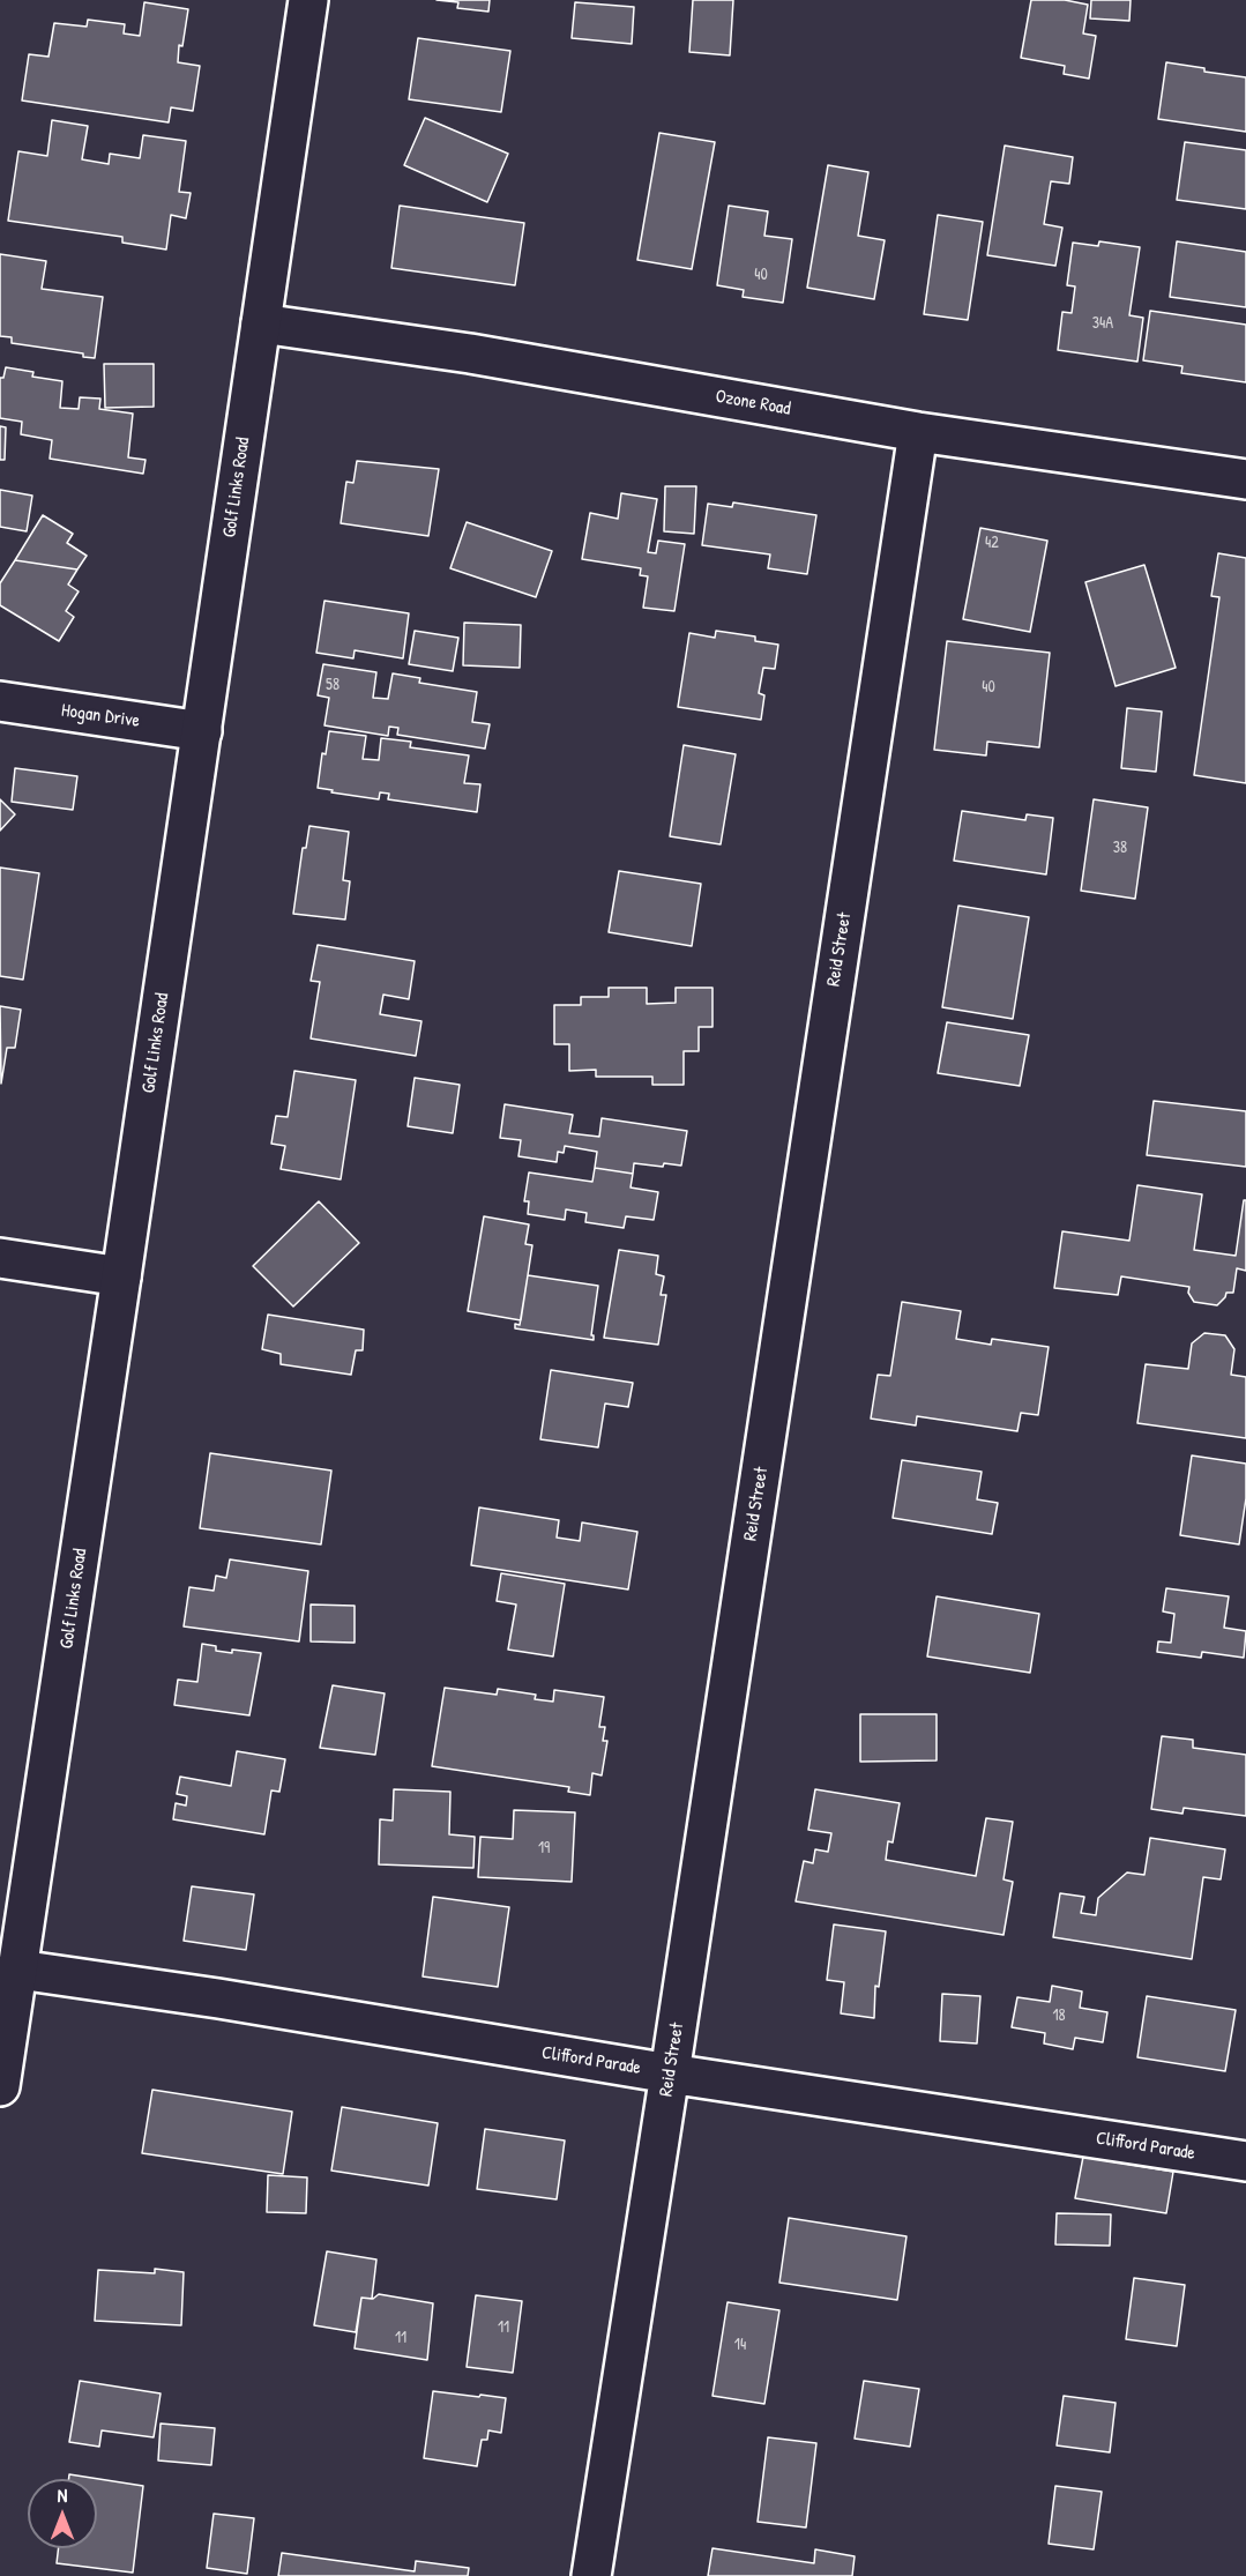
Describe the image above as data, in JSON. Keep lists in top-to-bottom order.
{
  "streets": {
    "street": [
      "Ozone Road",
      "Golf Links Road",
      "Hogan Drive",
      "Reid Street",
      "Clifford Parade"
    ]
  },
  "crossings": [
    ["Ozone Road", "Golf Links Road"],
    ["Ozone Road", "Reid Street"],
    ["Golf Links Road", "Hogan Drive"],
    ["Golf Links Road", "Clifford Parade"],
    ["Reid Street", "Clifford Parade"]
  ],
  "house_numbers": [
    "40",
    "34A",
    "42",
    "58",
    "40",
    "38",
    "19",
    "18",
    "11",
    "11",
    "14"
  ],
  "north": "top"
}
